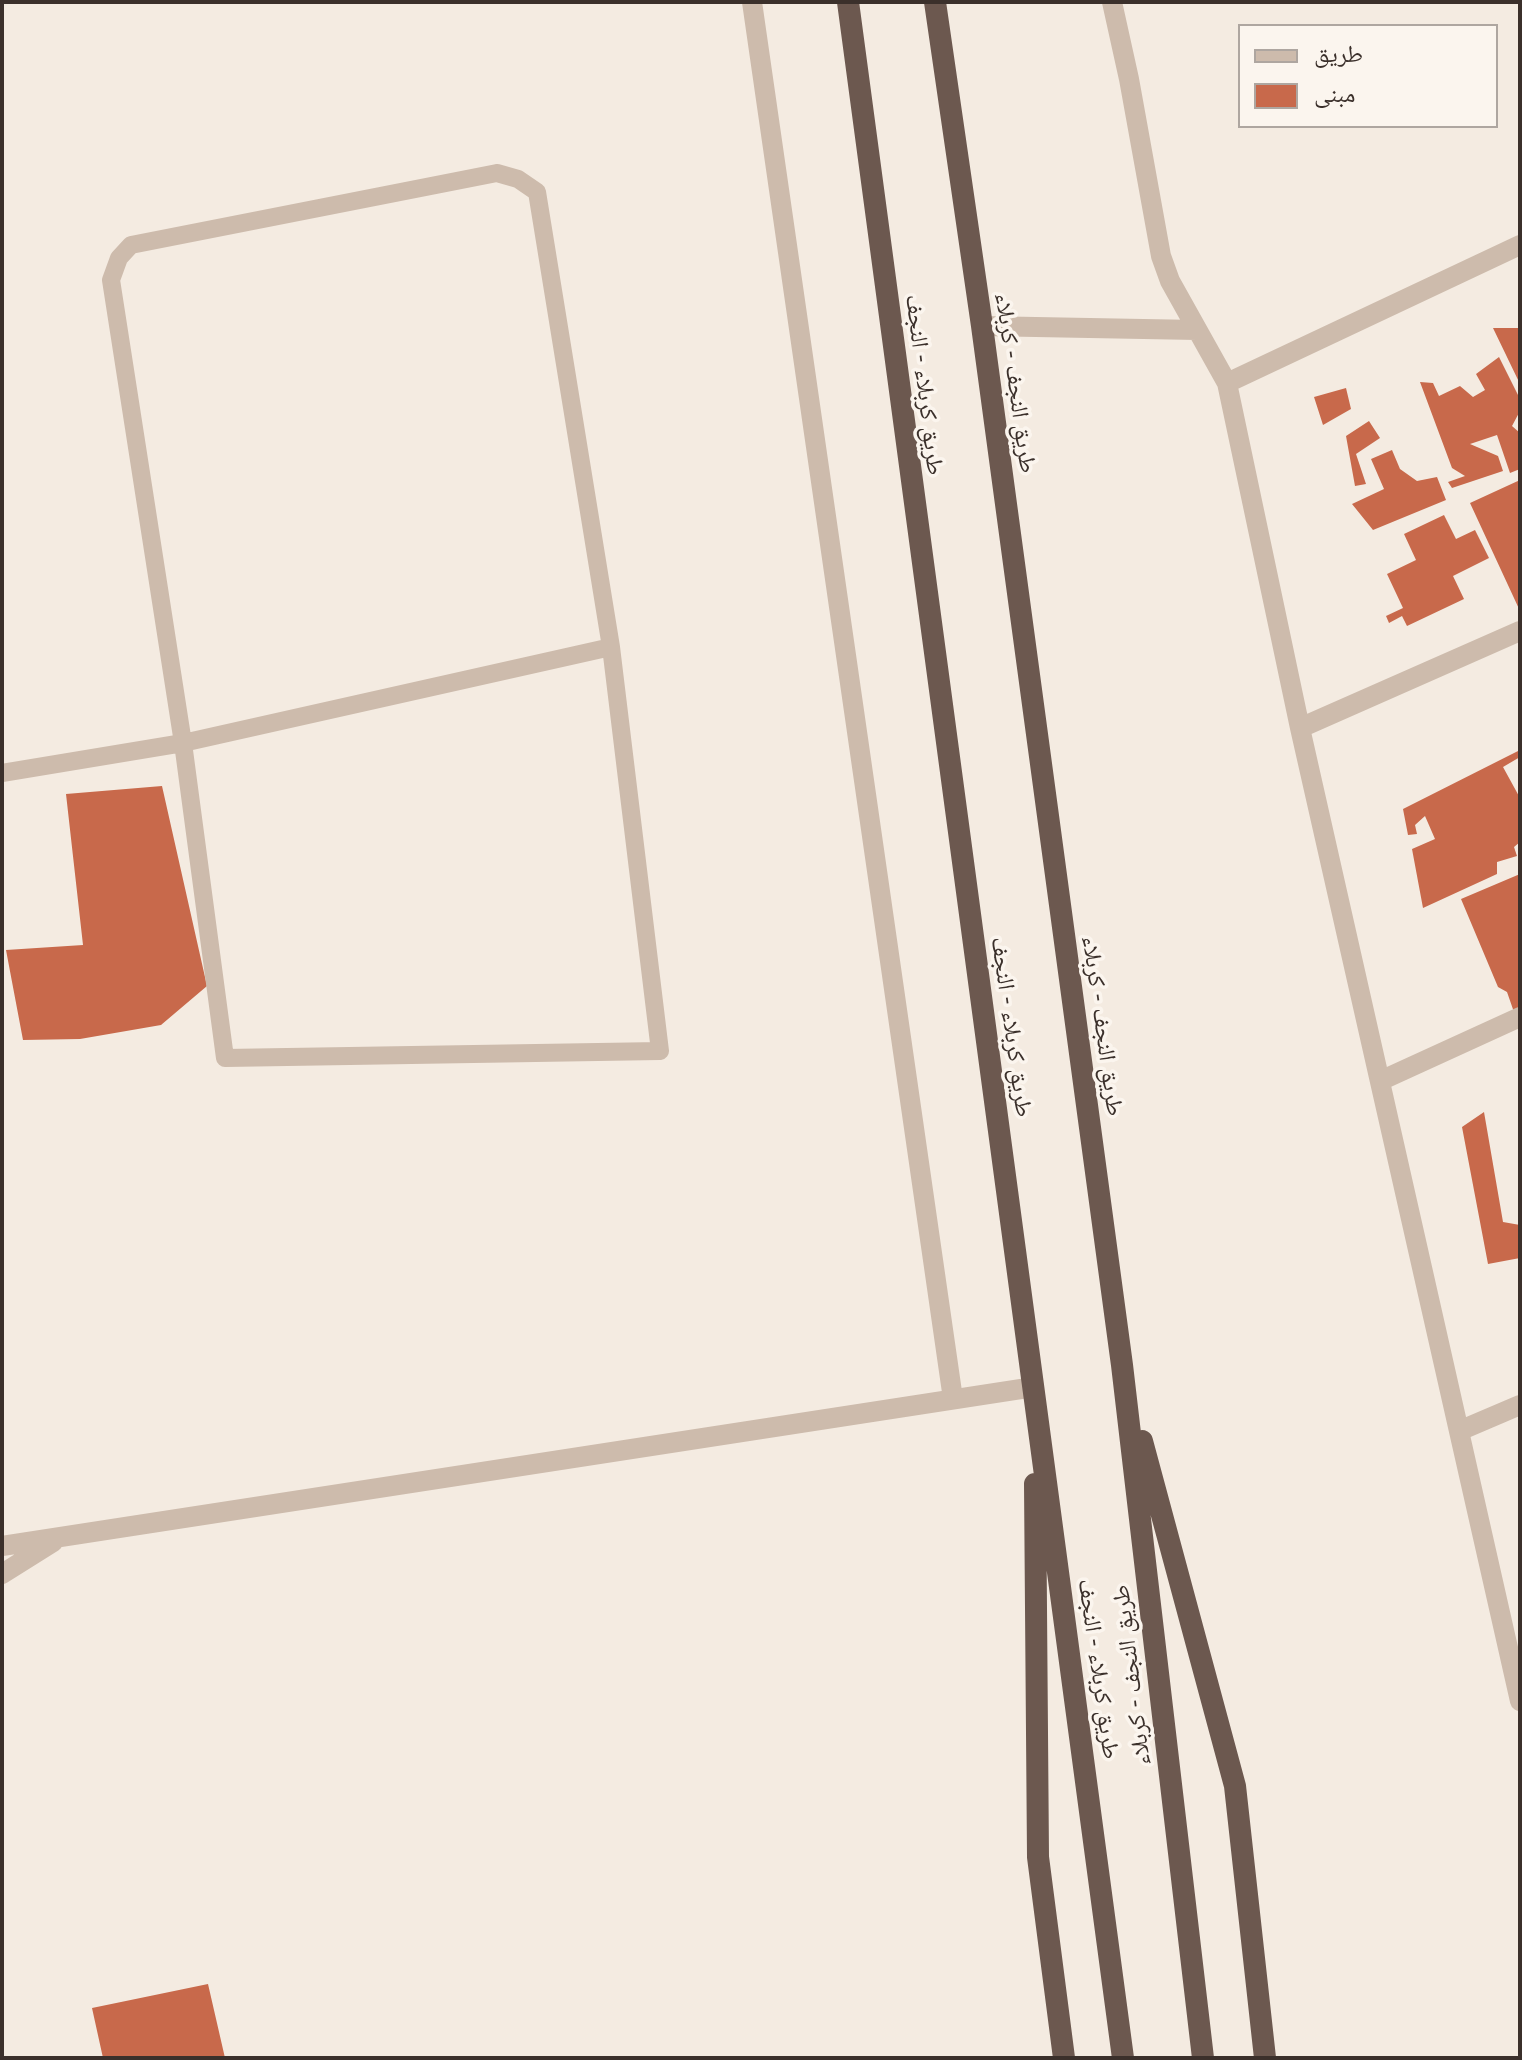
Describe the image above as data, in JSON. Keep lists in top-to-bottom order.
{
  "streets": {
    "highway": ["طريق النجف - کربلاء", "طريق کربلاء - النجف"]
  },
  "legend": ["طريق", "مبنى"]
}
